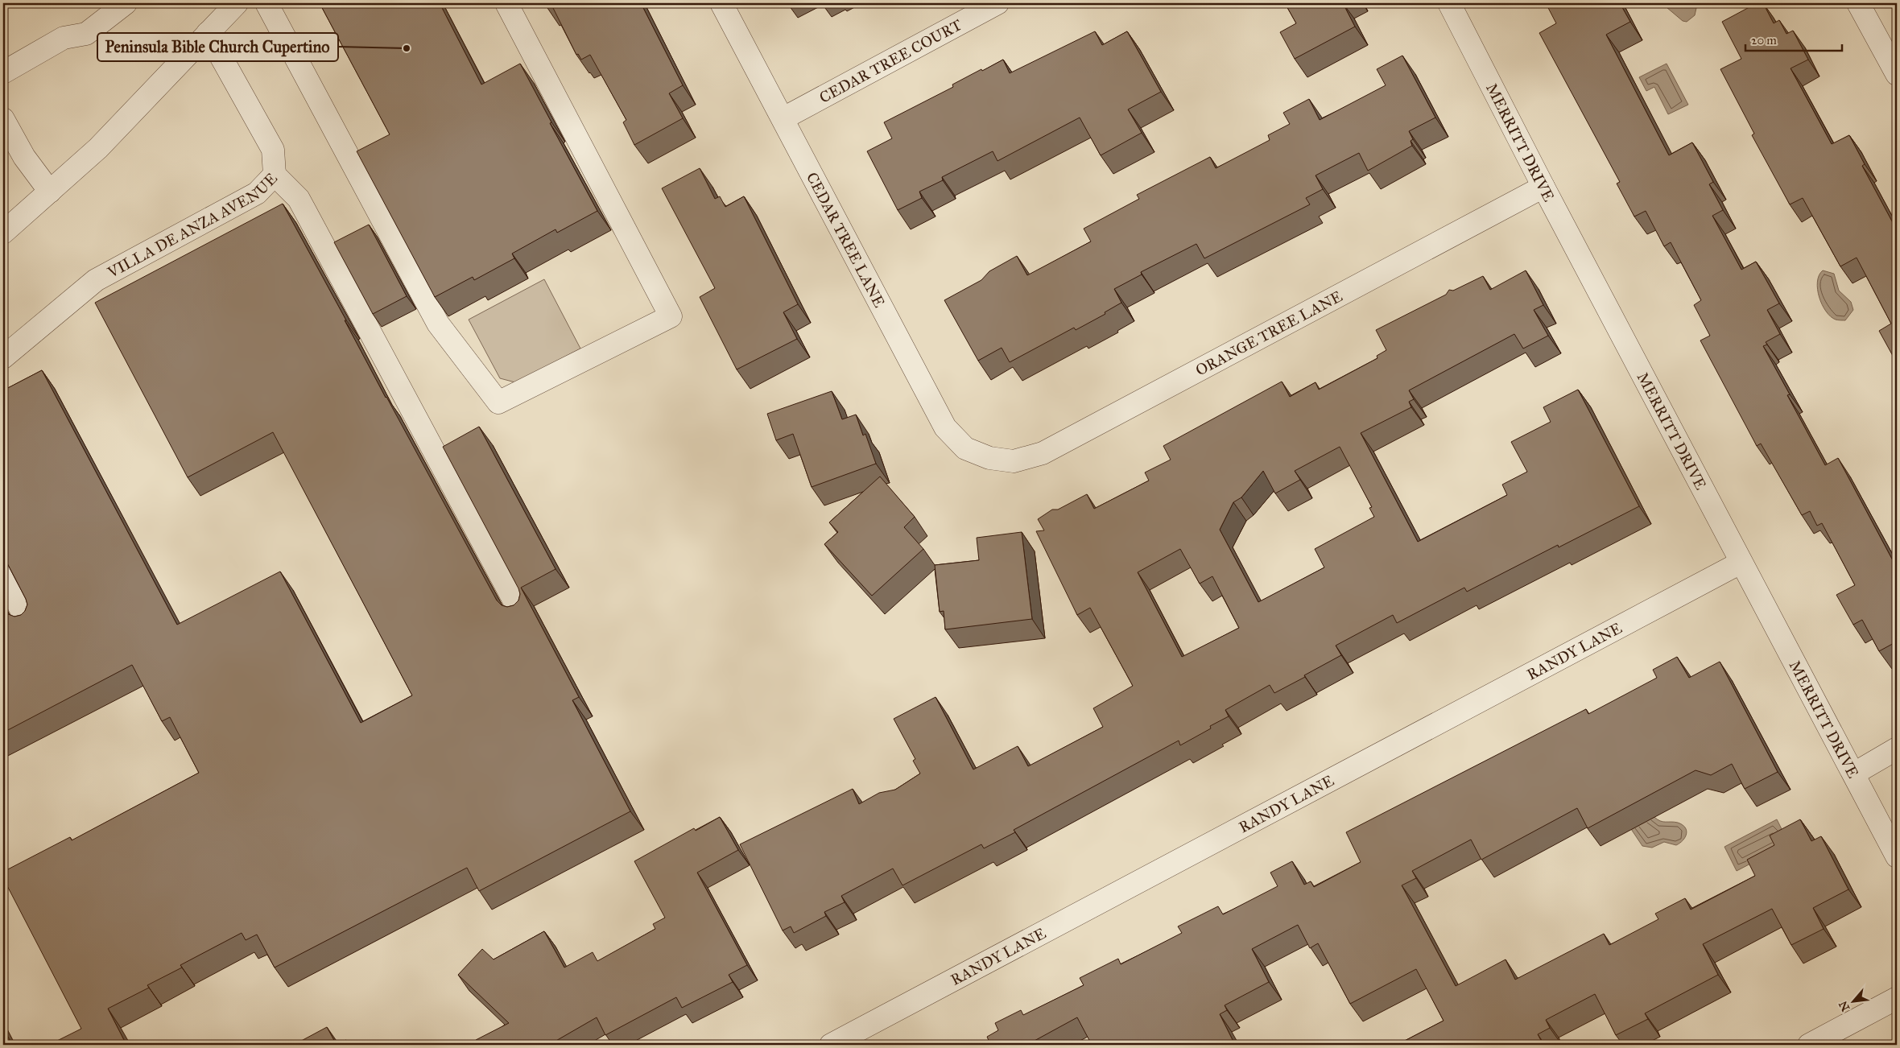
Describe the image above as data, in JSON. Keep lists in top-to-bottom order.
{
  "streets": {
    "street": [
      "CEDAR TREE COURT",
      "MERRITT DRIVE",
      "VILLA DE ANZA AVENUE",
      "CEDAR TREE LANE",
      "ORANGE TREE LANE",
      "RANDY LANE"
    ]
  },
  "crossings": [
    ["CEDAR TREE COURT", "CEDAR TREE LANE"],
    ["MERRITT DRIVE", "ORANGE TREE LANE"],
    ["MERRITT DRIVE", "RANDY LANE"],
    ["CEDAR TREE LANE", "ORANGE TREE LANE"]
  ],
  "places": ["Peninsula Bible Church Cupertino"],
  "scale_bar": "20 m",
  "north": "bottom left"
}
